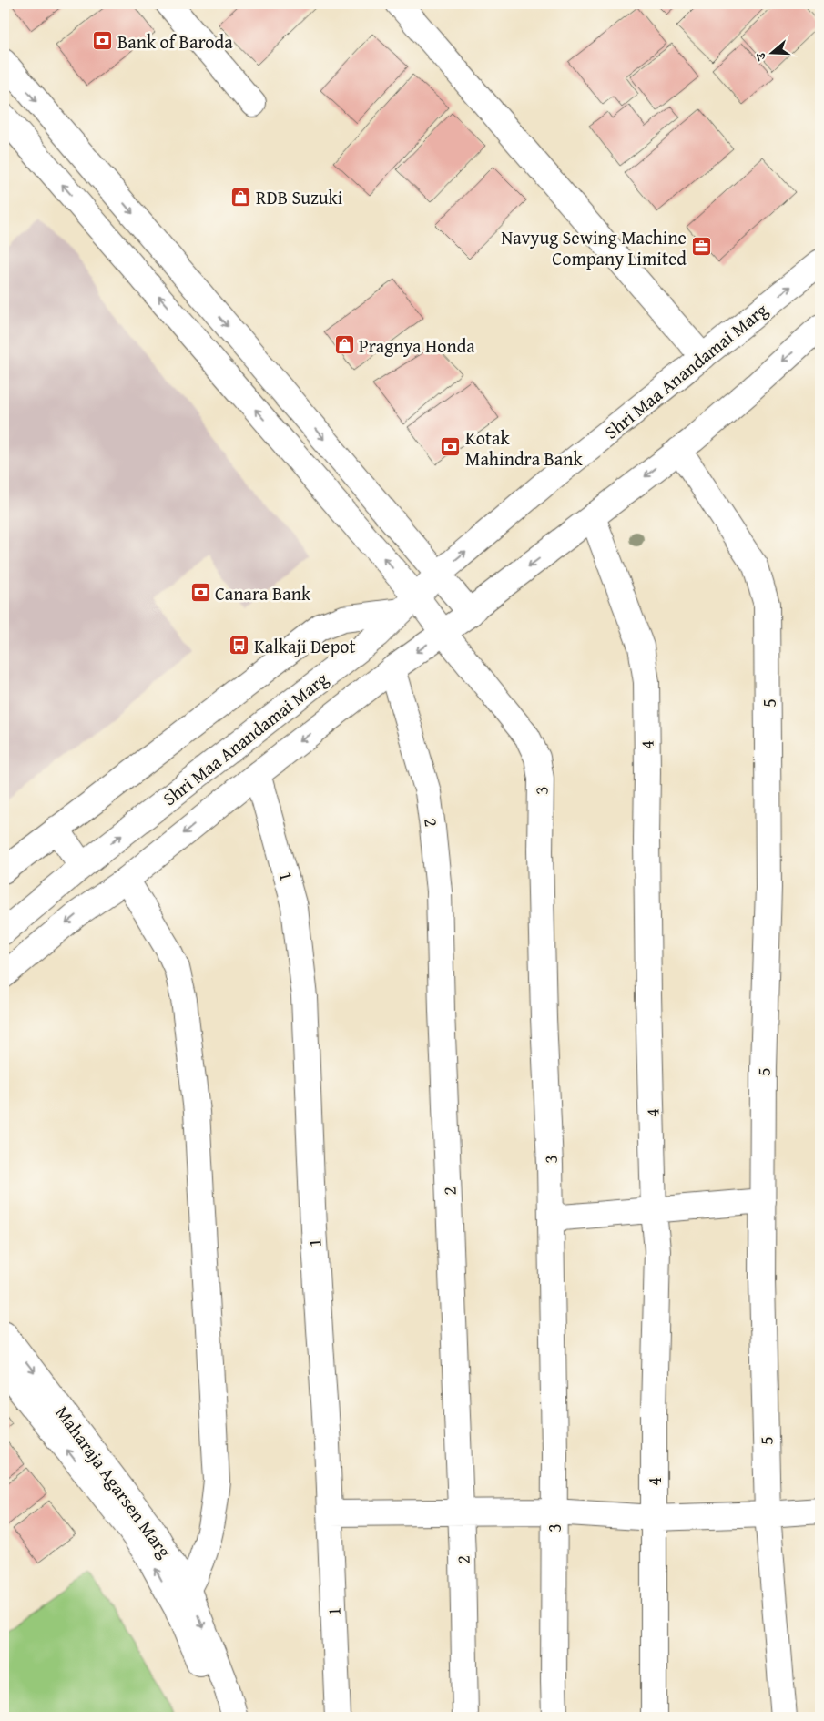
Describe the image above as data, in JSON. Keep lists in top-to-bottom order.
{
  "streets": {
    "street": [
      "Shri Maa Anandamai Marg",
      "5",
      "4",
      "3",
      "2",
      "1",
      "Maharaja Agarsen Marg"
    ]
  },
  "crossings": [
    ["Shri Maa Anandamai Marg", "5"],
    ["Shri Maa Anandamai Marg", "4"],
    ["Shri Maa Anandamai Marg", "3"],
    ["Shri Maa Anandamai Marg", "2"],
    ["Shri Maa Anandamai Marg", "1"]
  ],
  "places": {
    "bank": ["Bank of Baroda", "Kotak Mahindra Bank", "Canara Bank"],
    "shop": ["RDB Suzuki", "Pragnya Honda"],
    "office": ["Navyug Sewing Machine Company Limited"],
    "bus stop": ["Kalkaji Depot"]
  },
  "north": "left"
}
